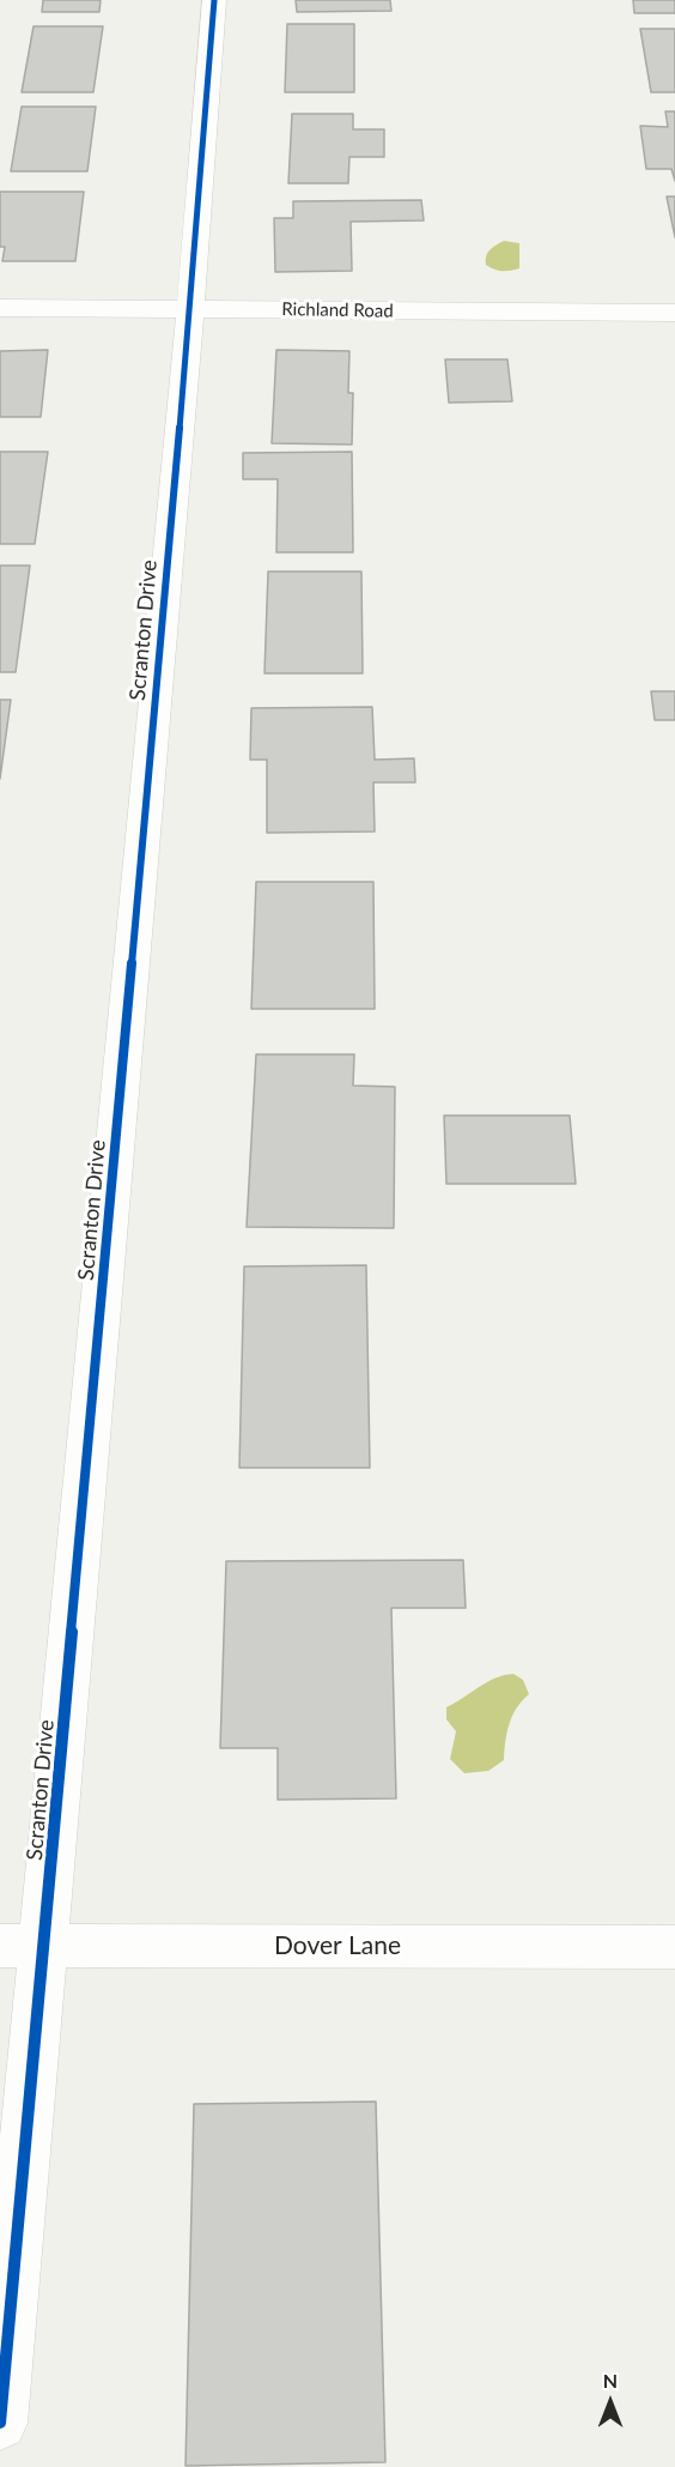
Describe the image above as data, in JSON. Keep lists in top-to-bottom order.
{
  "streets": {
    "street": ["Richland Road", "Scranton Drive", "Dover Lane"]
  },
  "crossings": [
    ["Richland Road", "Scranton Drive"],
    ["Scranton Drive", "Dover Lane"]
  ],
  "north": "top"
}
